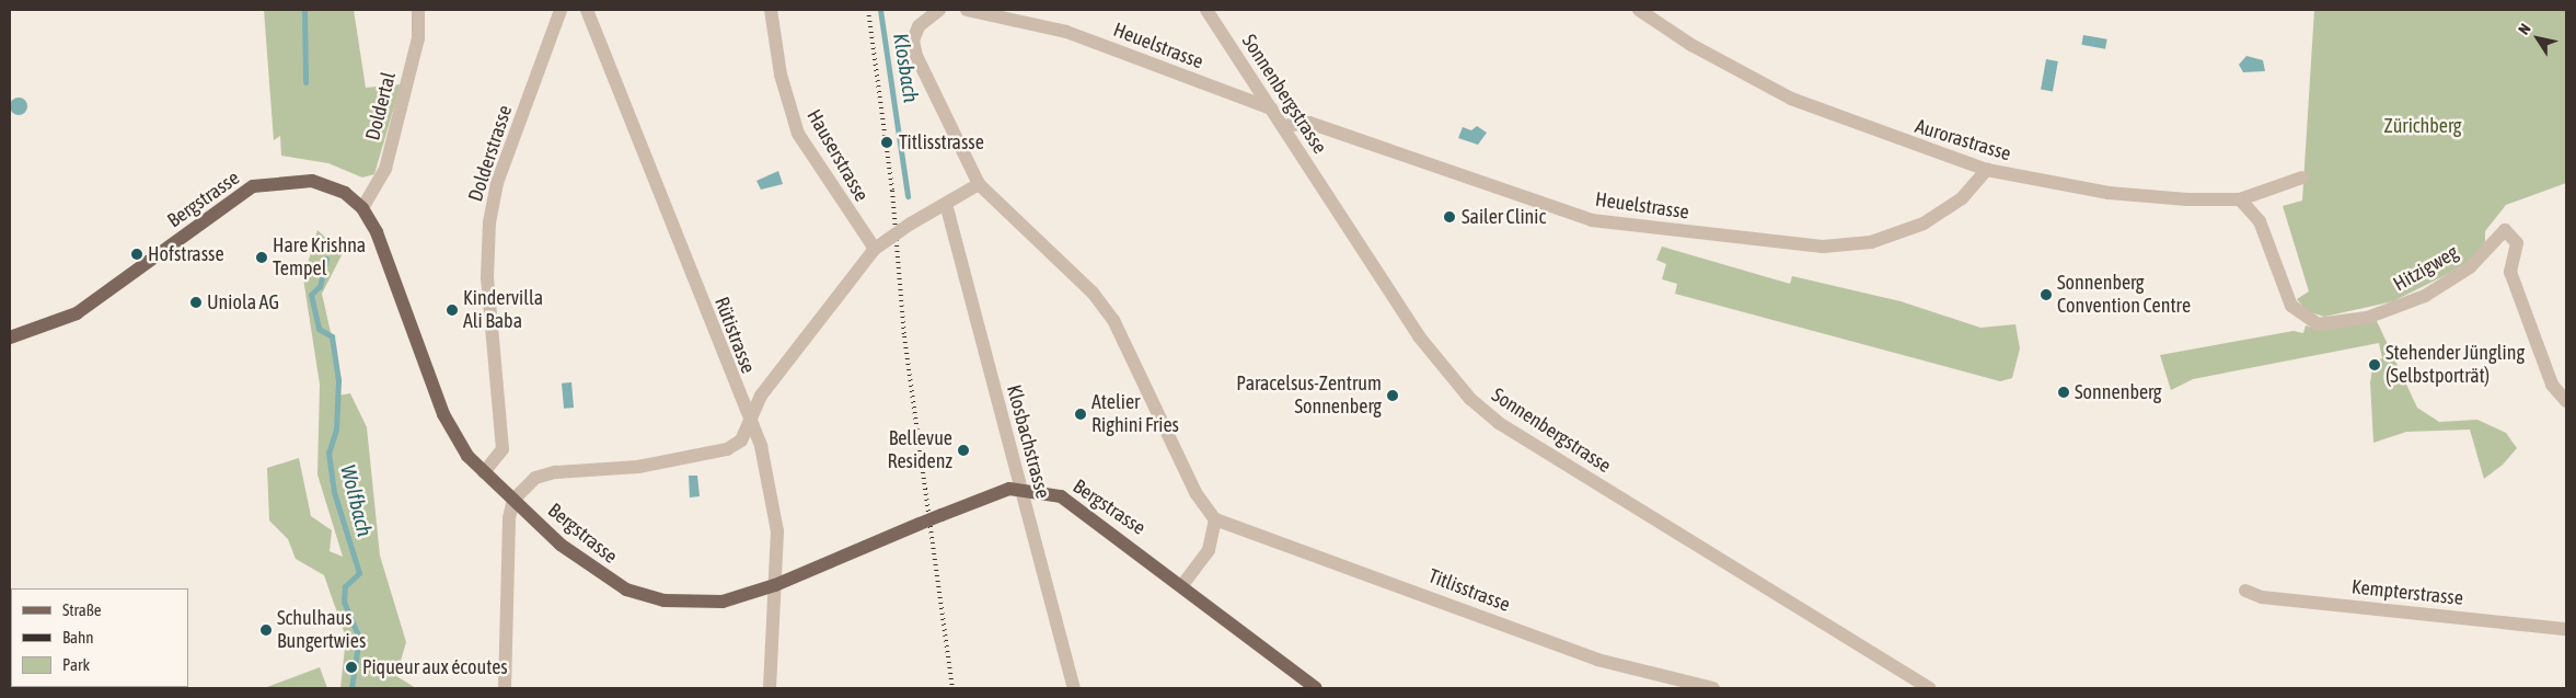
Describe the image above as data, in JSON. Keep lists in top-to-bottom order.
{
  "streets": {
    "main road": ["Bergstrasse"],
    "street": [
      "Heuelstrasse",
      "Sonnenbergstrasse",
      "Doldertal",
      "Aurorastrasse",
      "Dolderstrasse",
      "Hauserstrasse",
      "Hitzigweg",
      "Rütistrasse",
      "Klosbachstrasse",
      "Titlisstrasse",
      "Kempterstrasse"
    ]
  },
  "crossings": [
    ["Heuelstrasse", "Sonnenbergstrasse"],
    ["Heuelstrasse", "Aurorastrasse"],
    ["Doldertal", "Bergstrasse"],
    ["Aurorastrasse", "Hitzigweg"],
    ["Dolderstrasse", "Bergstrasse"],
    ["Bergstrasse", "Rütistrasse"],
    ["Bergstrasse", "Klosbachstrasse"]
  ],
  "water": ["Klosbach", "Wolfbach"],
  "parks": ["Zürichberg"],
  "places": [
    "Titlisstrasse",
    "Sailer Clinic",
    "Hofstrasse",
    "Hare Krishna Tempel",
    "Sonnenberg Convention Centre",
    "Uniola AG",
    "Kindervilla Ali Baba",
    "Stehender Jüngling (Selbstporträt)",
    "Sonnenberg",
    "Paracelsus-Zentrum Sonnenberg",
    "Atelier Righini Fries",
    "Bellevue Residenz",
    "Schulhaus Bungertwies",
    "Piqueur aux écoutes"
  ],
  "legend": ["Straße", "Bahn", "Park"],
  "north": "top left"
}
